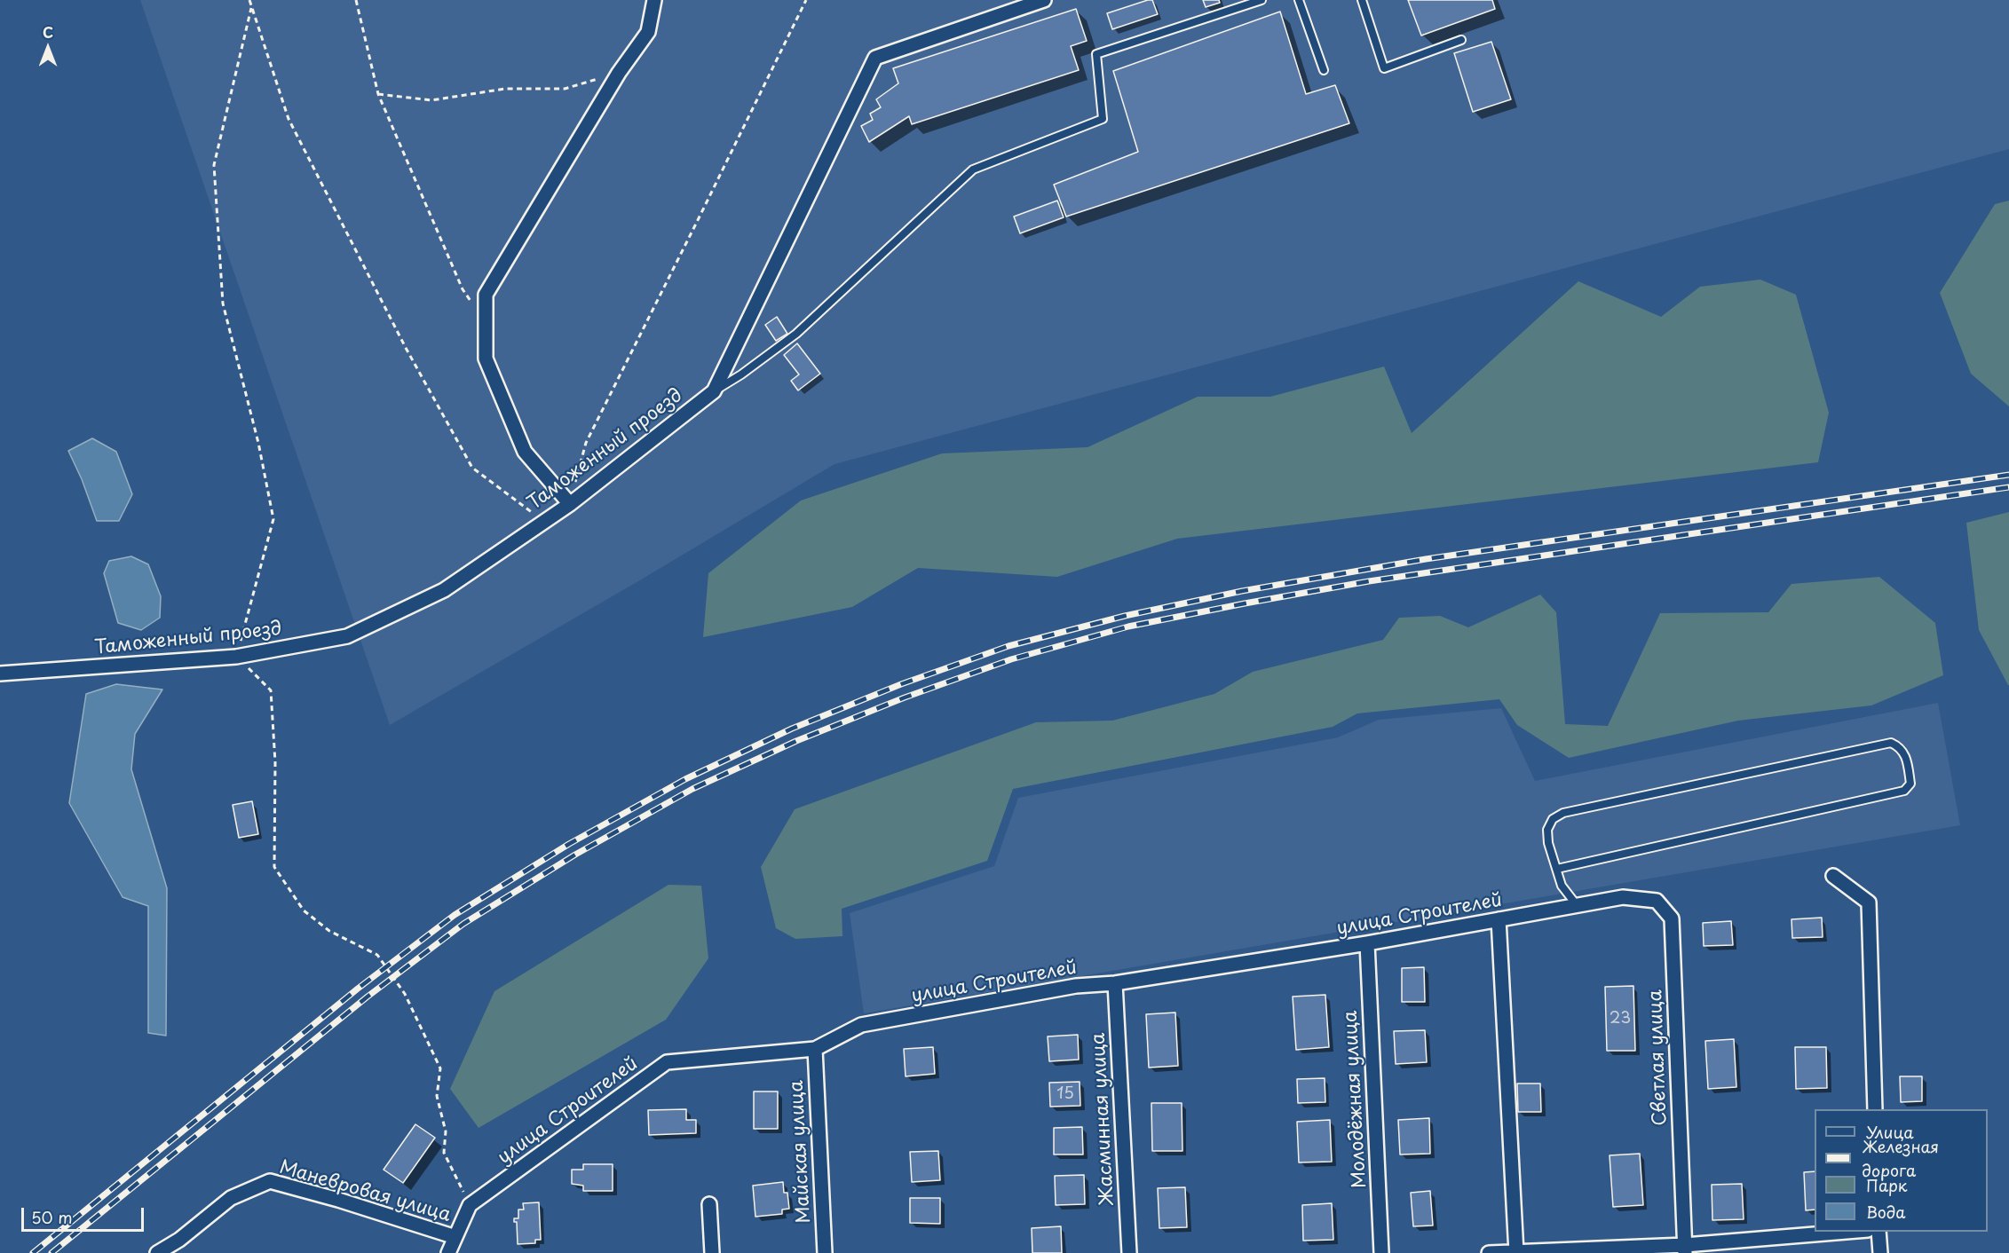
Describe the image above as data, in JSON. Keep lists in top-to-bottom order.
{
  "streets": {
    "street": [
      "Таможенный проезд",
      "улица Строителей",
      "Светлая улица",
      "Молодёжная улица",
      "Жасминная улица",
      "Майская улица",
      "Маневровая улица"
    ]
  },
  "crossings": [
    ["улица Строителей", "Светлая улица"],
    ["улица Строителей", "Молодёжная улица"],
    ["улица Строителей", "Жасминная улица"],
    ["улица Строителей", "Майская улица"]
  ],
  "house_numbers": ["23", "15"],
  "legend": [
    "Улица",
    "Железная дорога",
    "Парк",
    "Вода"
  ],
  "scale_bar": "50 m",
  "north": "top"
}
